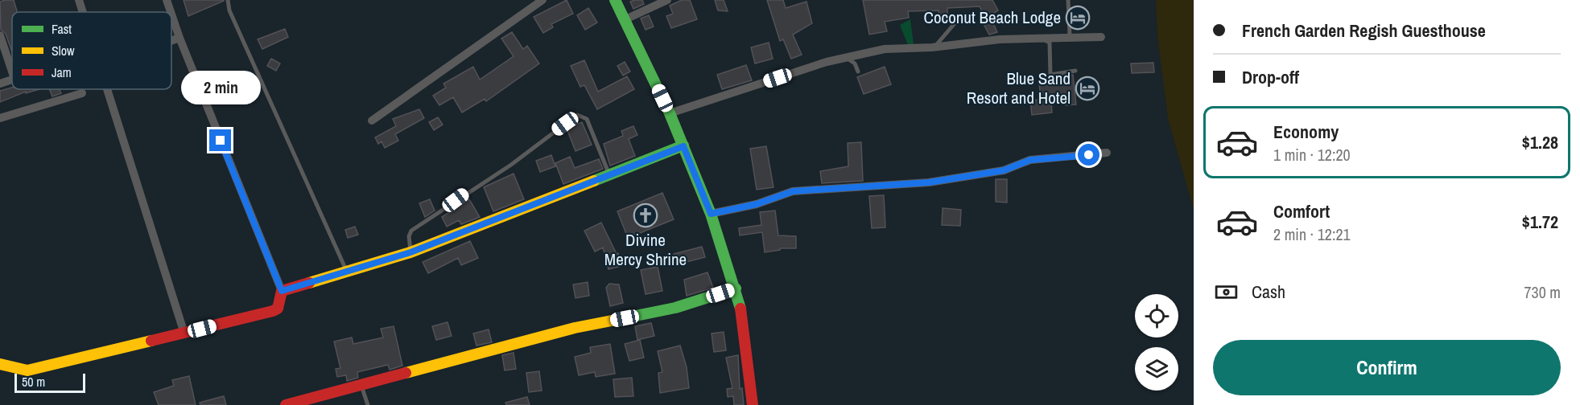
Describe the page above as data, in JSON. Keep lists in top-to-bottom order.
{
  "places": {
    "hotel": ["Coconut Beach Lodge", "Blue Sand Resort and Hotel"],
    "church": ["Divine Mercy Shrine"]
  },
  "legend": ["Fast", "Slow", "Jam"],
  "scale_bar": "50 m",
  "page": {
    "banner": ["French Garden Regish Guesthouse", "Drop-off"],
    "bubble": "2 min",
    "list": [
      {
        "name": "Economy",
        "note": "1 min · 12:20",
        "value": "$1.28"
      },
      {
        "name": "Comfort",
        "note": "2 min · 12:21",
        "value": "$1.72"
      }
    ],
    "pay": ["Cash", "730 m"],
    "buttons": "Confirm",
    "scale": "50 m"
  }
}
